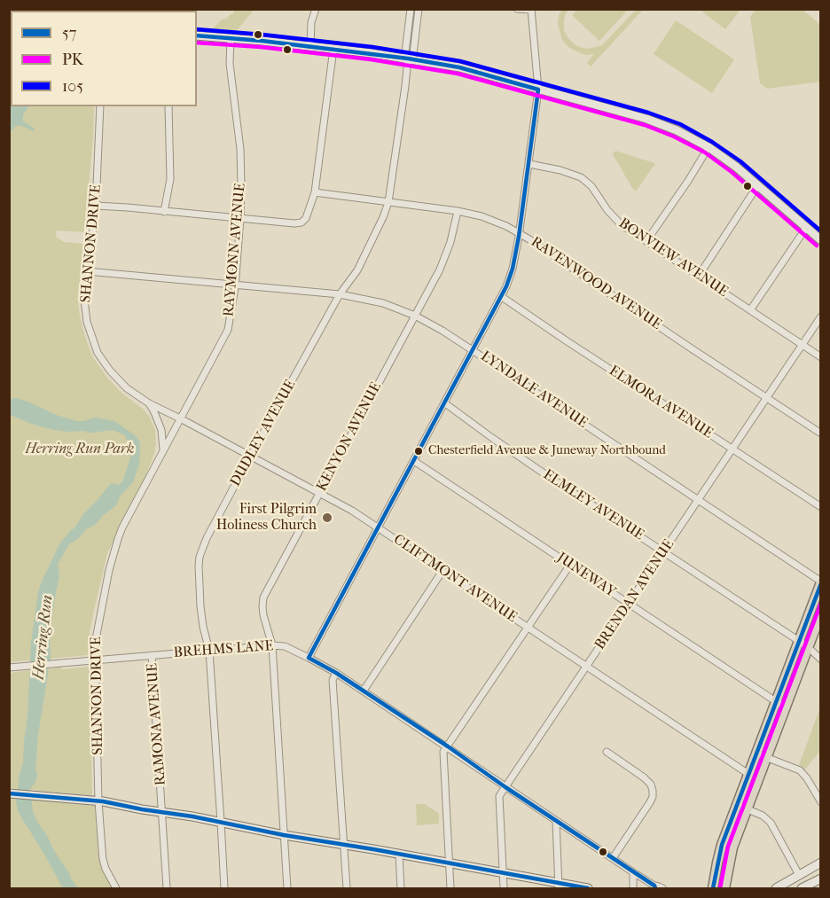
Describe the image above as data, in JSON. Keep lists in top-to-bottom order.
{
  "streets": {
    "street": [
      "SHANNON DRIVE",
      "RAYMONN AVENUE",
      "BONVIEW AVENUE",
      "RAVENWOOD AVENUE",
      "LYNDALE AVENUE",
      "ELMORA AVENUE",
      "DUDLEY AVENUE",
      "KENYON AVENUE",
      "ELMLEY AVENUE",
      "JUNEWAY",
      "CLIFTMONT AVENUE",
      "BRENDAN AVENUE",
      "BREHMS LANE",
      "RAMONA AVENUE"
    ]
  },
  "crossings": [
    ["SHANNON DRIVE", "RAYMONN AVENUE"],
    ["SHANNON DRIVE", "LYNDALE AVENUE"],
    ["SHANNON DRIVE", "CLIFTMONT AVENUE"],
    ["SHANNON DRIVE", "BREHMS LANE"],
    ["RAYMONN AVENUE", "LYNDALE AVENUE"],
    ["RAYMONN AVENUE", "CLIFTMONT AVENUE"],
    ["BONVIEW AVENUE", "BRENDAN AVENUE"],
    ["RAVENWOOD AVENUE", "DUDLEY AVENUE"],
    ["RAVENWOOD AVENUE", "KENYON AVENUE"],
    ["RAVENWOOD AVENUE", "BRENDAN AVENUE"],
    ["LYNDALE AVENUE", "DUDLEY AVENUE"],
    ["LYNDALE AVENUE", "KENYON AVENUE"],
    ["LYNDALE AVENUE", "BRENDAN AVENUE"],
    ["ELMORA AVENUE", "BRENDAN AVENUE"],
    ["DUDLEY AVENUE", "CLIFTMONT AVENUE"],
    ["DUDLEY AVENUE", "BREHMS LANE"],
    ["KENYON AVENUE", "CLIFTMONT AVENUE"],
    ["KENYON AVENUE", "BREHMS LANE"],
    ["ELMLEY AVENUE", "BRENDAN AVENUE"],
    ["JUNEWAY", "BRENDAN AVENUE"],
    ["CLIFTMONT AVENUE", "BRENDAN AVENUE"],
    ["BRENDAN AVENUE", "BREHMS LANE"],
    ["BREHMS LANE", "RAMONA AVENUE"]
  ],
  "water": ["Herring Run"],
  "parks": ["Herring Run Park"],
  "places": ["Chesterfield Avenue & Juneway Northbound", "First Pilgrim Holiness Church"],
  "lines": ["transit line 105", "transit line 57", "transit line PK"],
  "legend": ["57", "PK", "105"]
}
